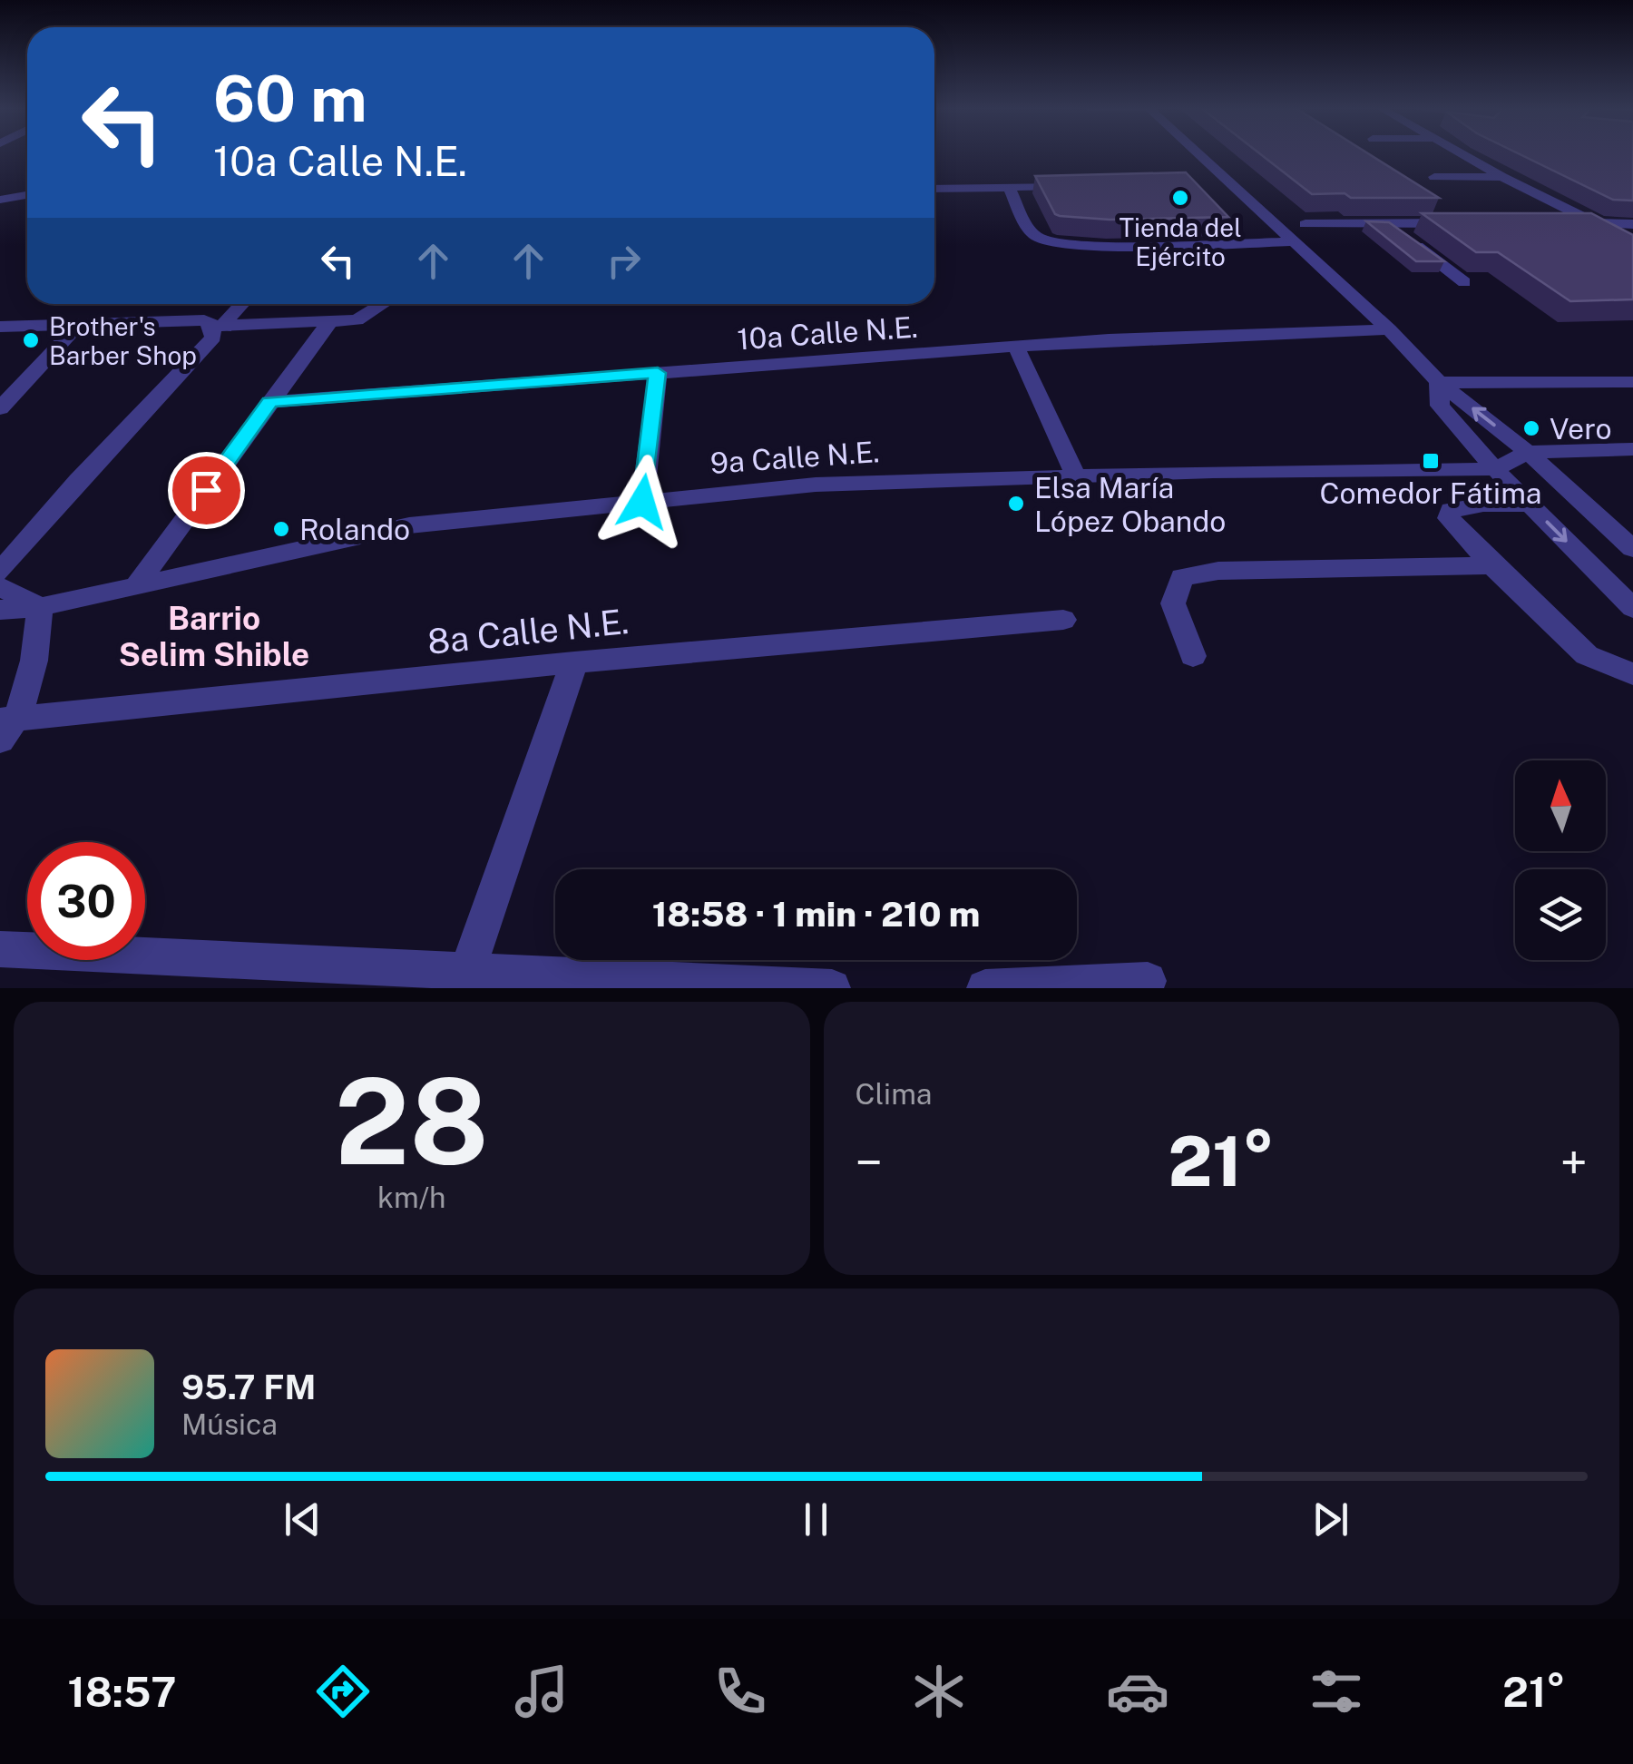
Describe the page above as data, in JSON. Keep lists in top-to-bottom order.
{
  "streets": {
    "street": ["10a Calle N.E.", "9a Calle N.E.", "8a Calle N.E."]
  },
  "districts": ["Barrio Selim Shible"],
  "places": {
    "other": [
      "Tienda del Ejército",
      "Brother's Barber Shop",
      "Vero",
      "Elsa María López Obando",
      "Rolando"
    ],
    "transit": ["Comedor Fátima"]
  },
  "north": "top",
  "page": {
    "turn": ["60 m", "10a Calle N.E."],
    "limit": "30",
    "trip": "18:58 · 1 min · 210 m",
    "tile": [
      ["28", "km/h"],
      "Clima"
    ],
    "heat": ["−", "21°", "+"],
    "song": ["95.7 FM", "Música"],
    "tabs": ["18:57", "21°"]
  }
}
